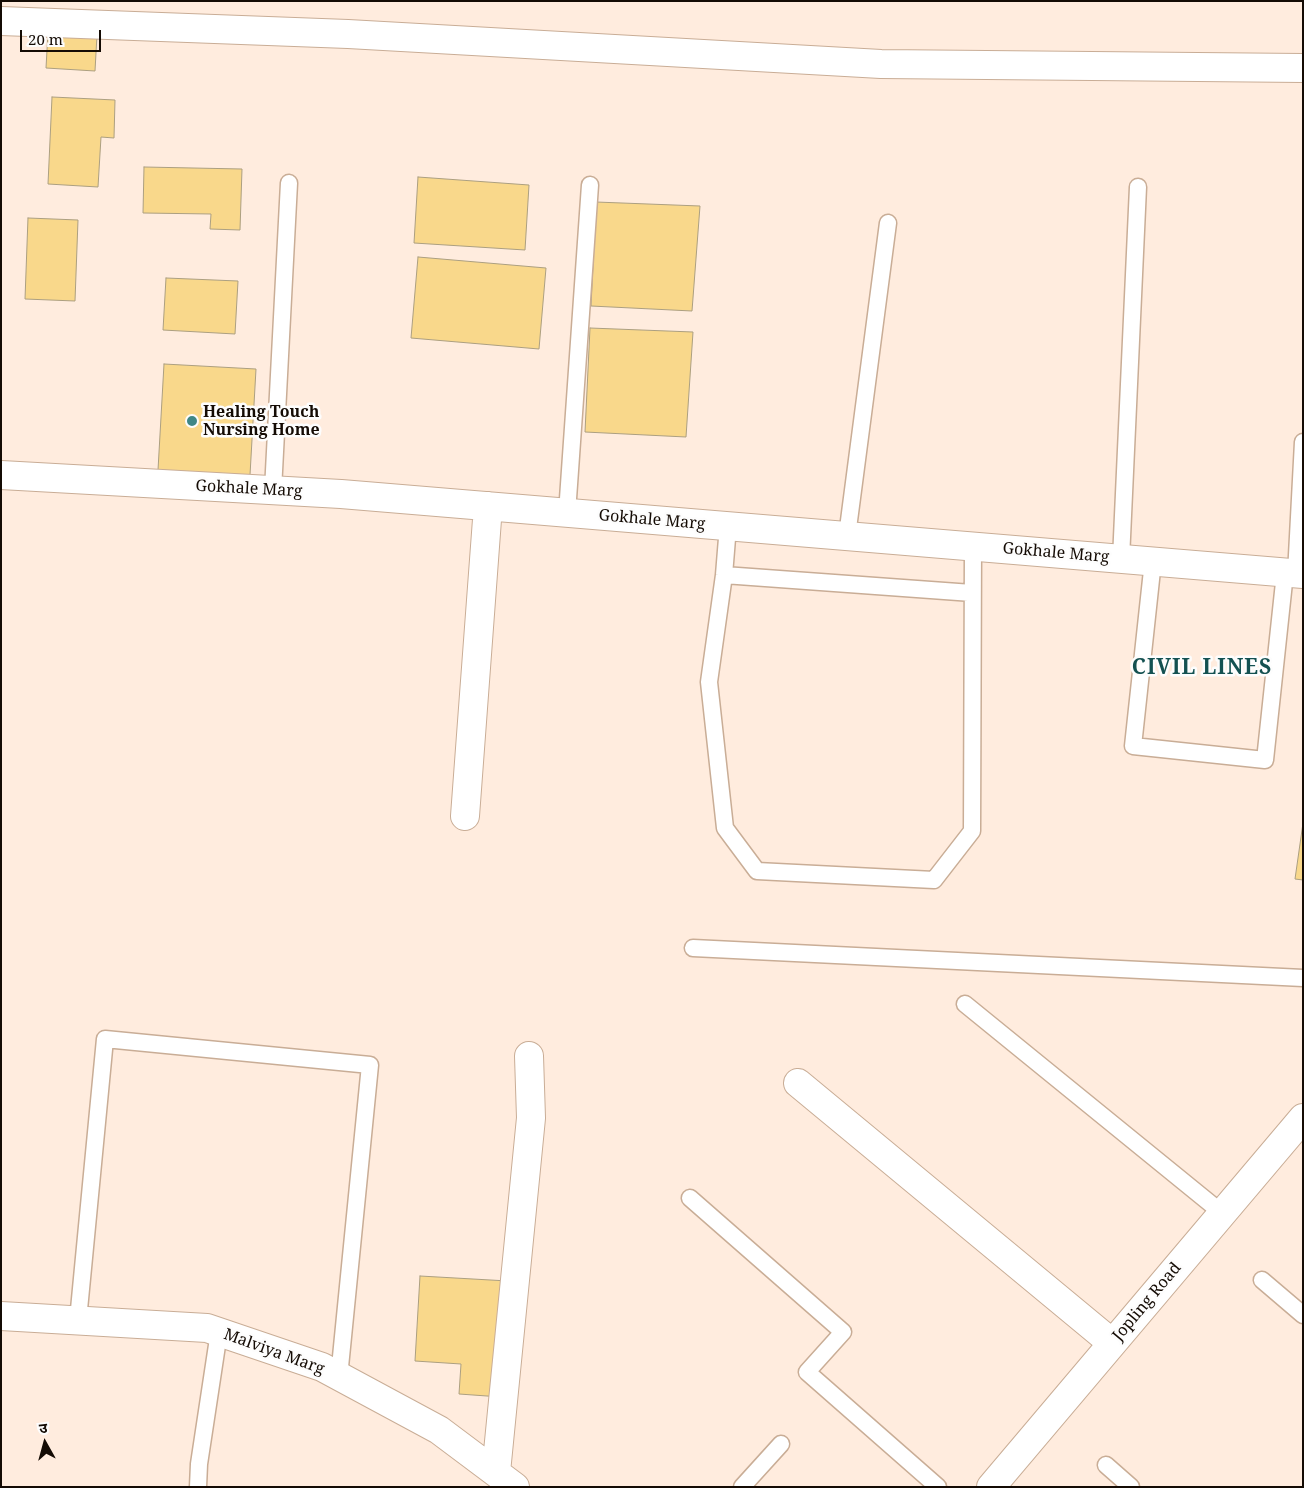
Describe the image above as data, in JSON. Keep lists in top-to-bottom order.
{
  "streets": {
    "street": ["Gokhale Marg", "Jopling Road", "Malviya Marg"]
  },
  "districts": ["CIVIL LINES"],
  "places": ["Healing Touch Nursing Home"],
  "scale_bar": "20 m",
  "north": "top"
}
